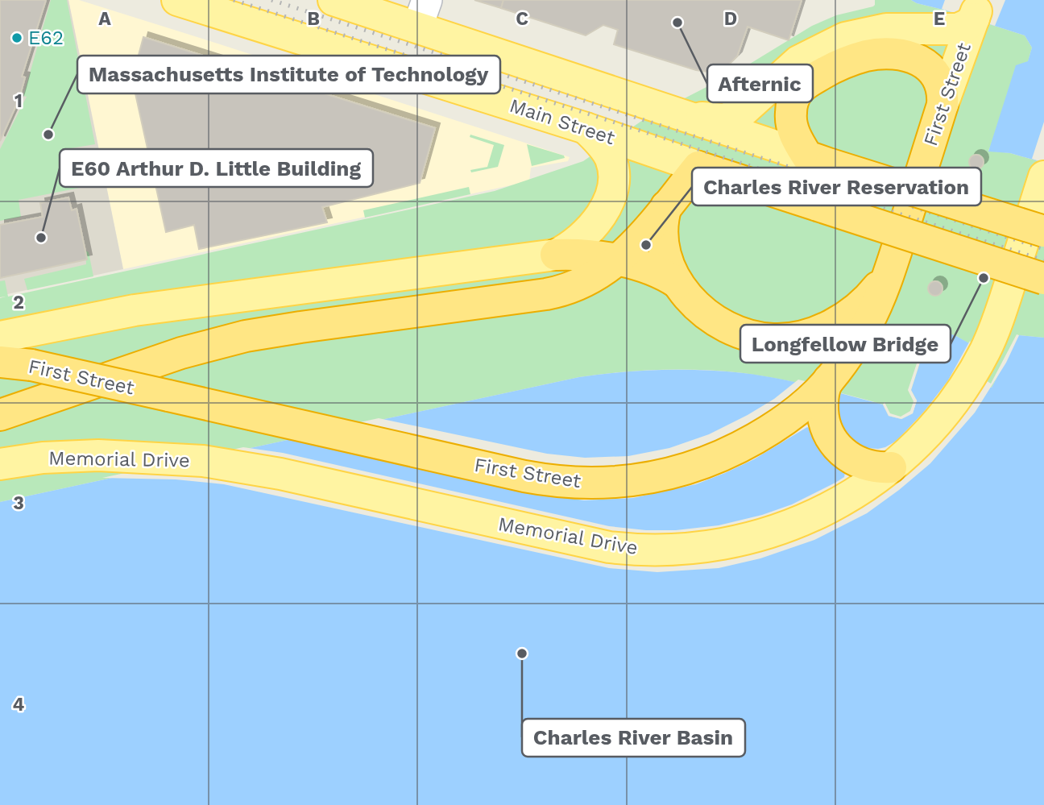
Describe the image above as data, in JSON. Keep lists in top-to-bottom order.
{
  "streets": {
    "highway": ["First Street", "Main Street"],
    "main road": ["Memorial Drive"]
  },
  "places": [
    "Afternic",
    "E62",
    "Massachusetts Institute of Technology",
    "E60 Arthur D. Little Building",
    "Charles River Reservation",
    "Longfellow Bridge",
    "Charles River Basin"
  ],
  "grid": {
    "columns": [
      "A",
      "B",
      "C",
      "D",
      "E"
    ],
    "rows": [
      "1",
      "2",
      "3",
      "4"
    ]
  }
}
